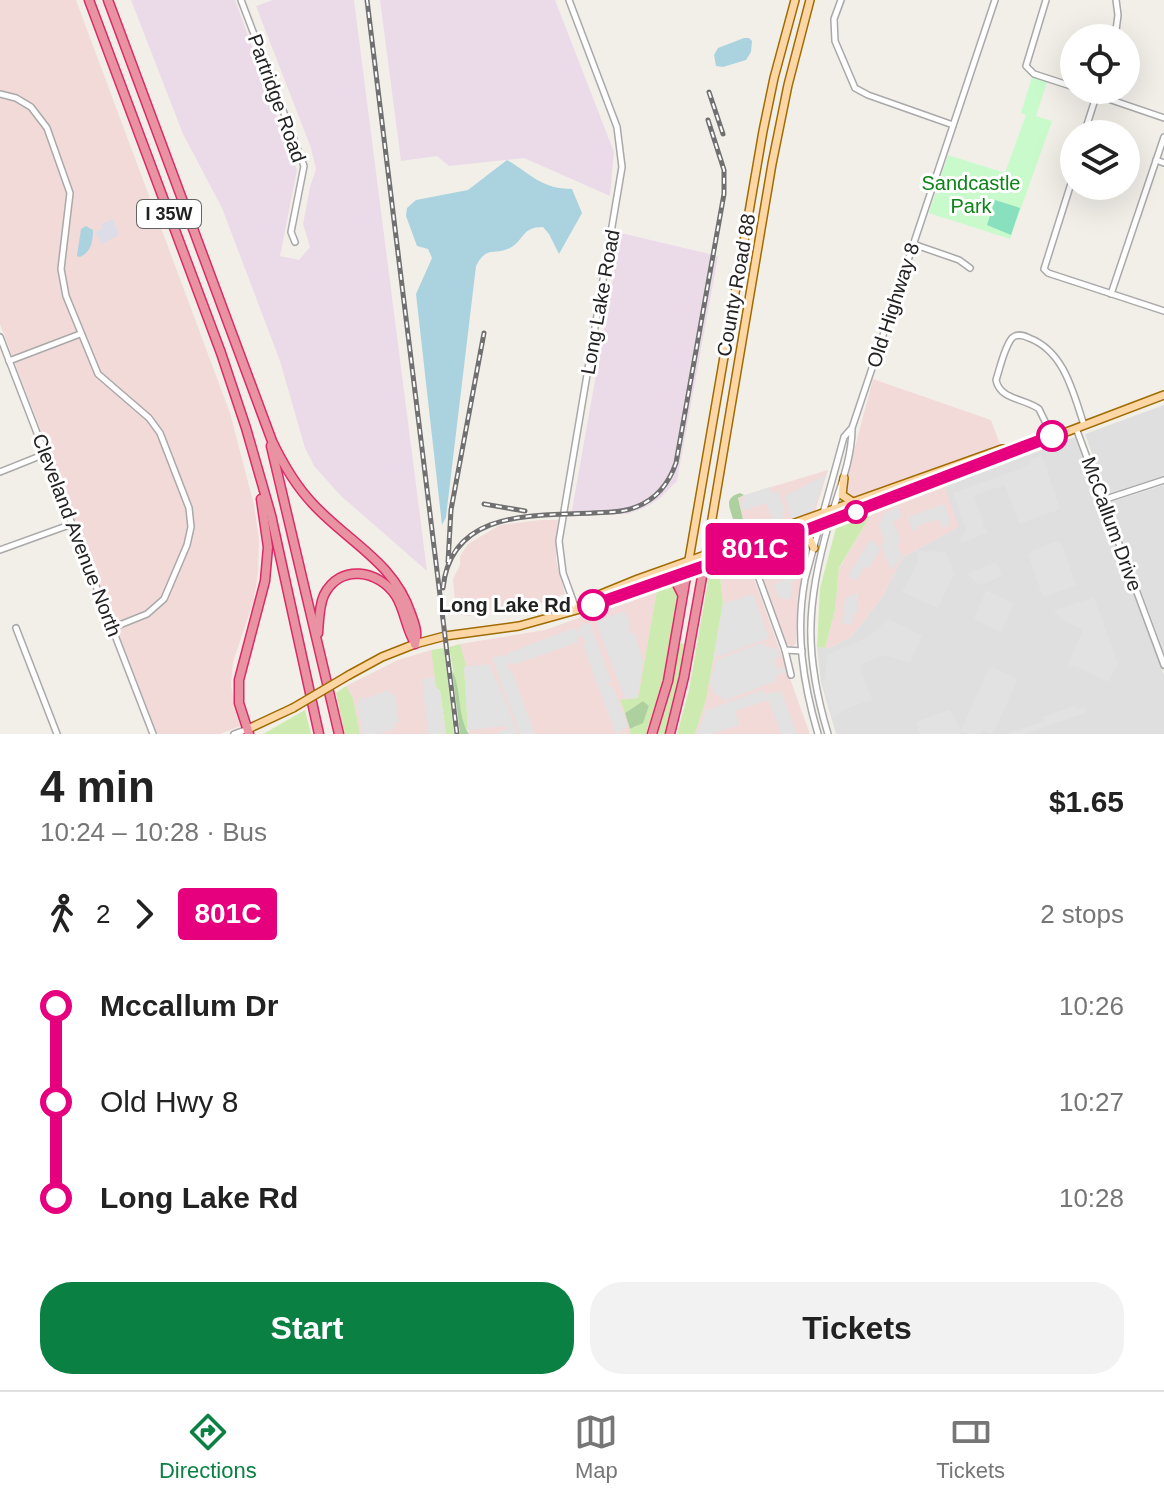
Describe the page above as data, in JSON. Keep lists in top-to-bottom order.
{
  "streets": {
    "highway": ["I 35W"],
    "main road": ["County Road 88"],
    "street": [
      "Partridge Road",
      "Long Lake Road",
      "Old Highway 8",
      "McCallum Drive",
      "Cleveland Avenue North"
    ]
  },
  "parks": ["Sandcastle Park"],
  "places": ["Long Lake Rd"],
  "lines": ["bus line 801C"],
  "page": {
    "on_map": "801C",
    "heading": ["4 min", "10:24 – 10:28 · Bus", "$1.65"],
    "legs": ["2", "801C", "2 stops"],
    "list": [
      {
        "name": "Mccallum Dr",
        "value": "10:26"
      },
      {
        "name": "Old Hwy 8",
        "value": "10:27"
      },
      {
        "name": "Long Lake Rd",
        "value": "10:28"
      }
    ],
    "buttons": ["Start", "Tickets"],
    "tabs": ["Directions", "Map", "Tickets"]
  }
}
